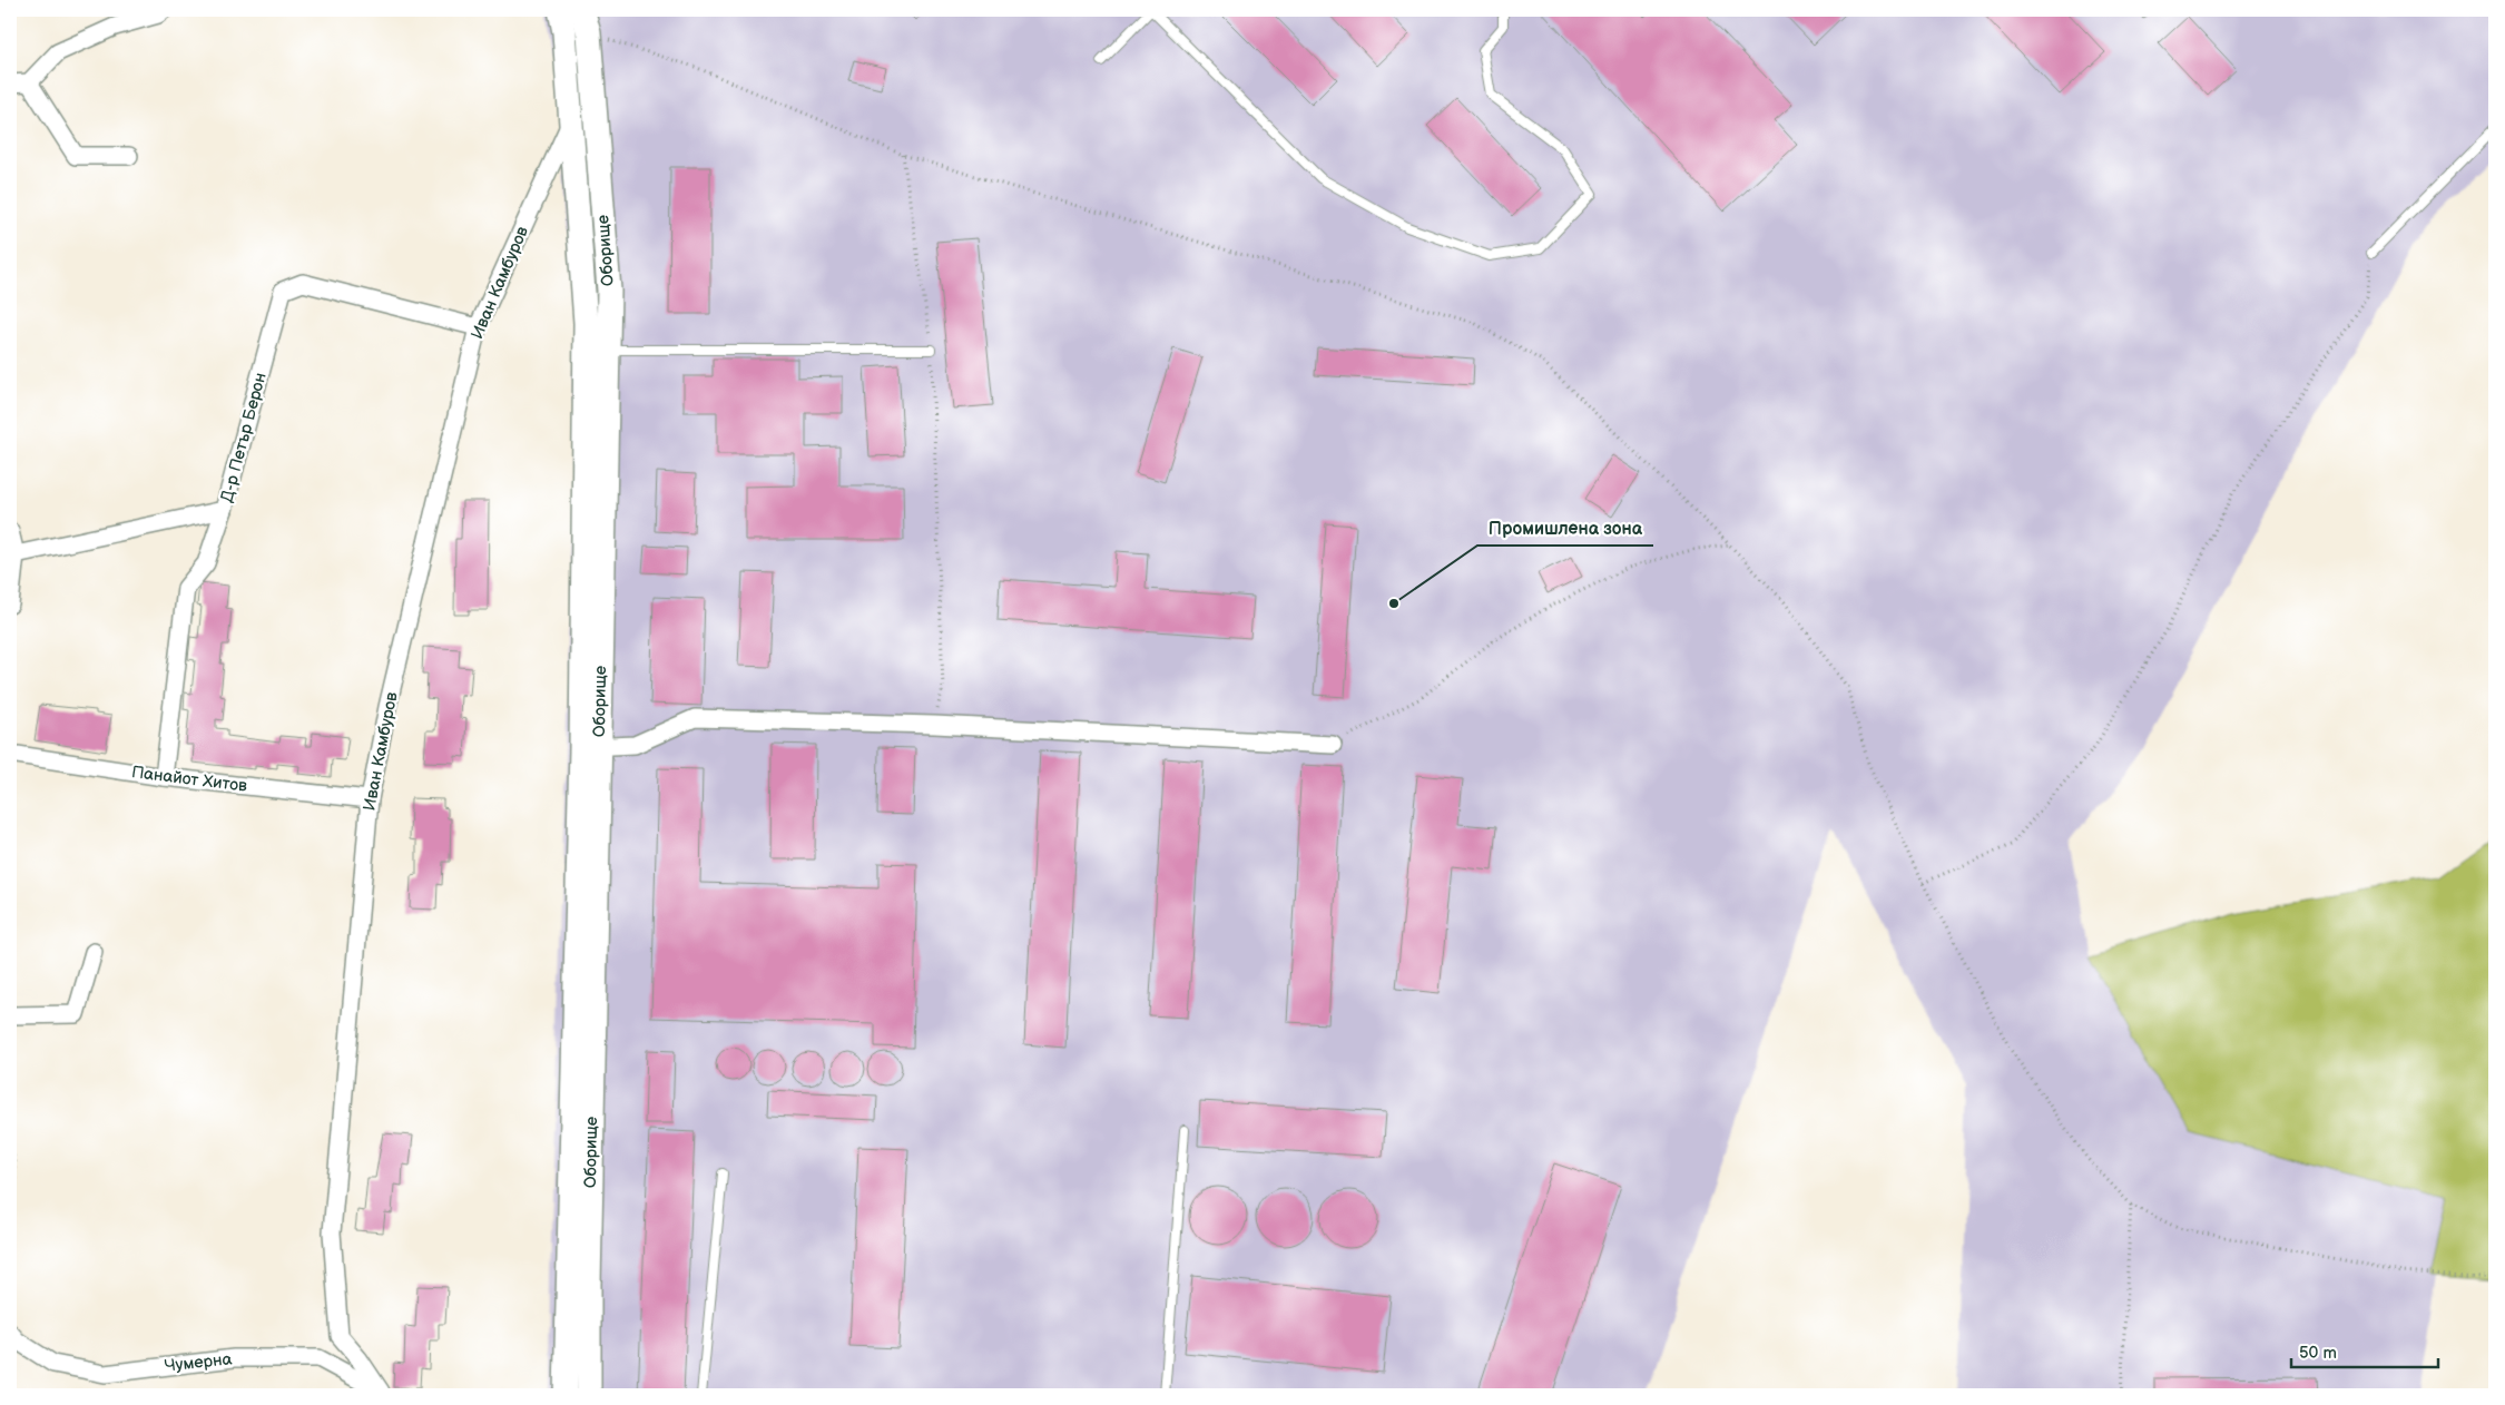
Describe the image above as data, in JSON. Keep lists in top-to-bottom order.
{
  "streets": {
    "main road": ["Оборище"],
    "street": [
      "Иван Камбуров",
      "Д-р Петър Берон",
      "Панайот Хитов",
      "Чумерна"
    ]
  },
  "crossings": [
    ["Оборище", "Иван Камбуров"],
    ["Иван Камбуров", "Д-р Петър Берон"],
    ["Иван Камбуров", "Панайот Хитов"],
    ["Иван Камбуров", "Чумерна"],
    ["Д-р Петър Берон", "Панайот Хитов"]
  ],
  "places": ["Промишлена зона"],
  "scale_bar": "50 m"
}
